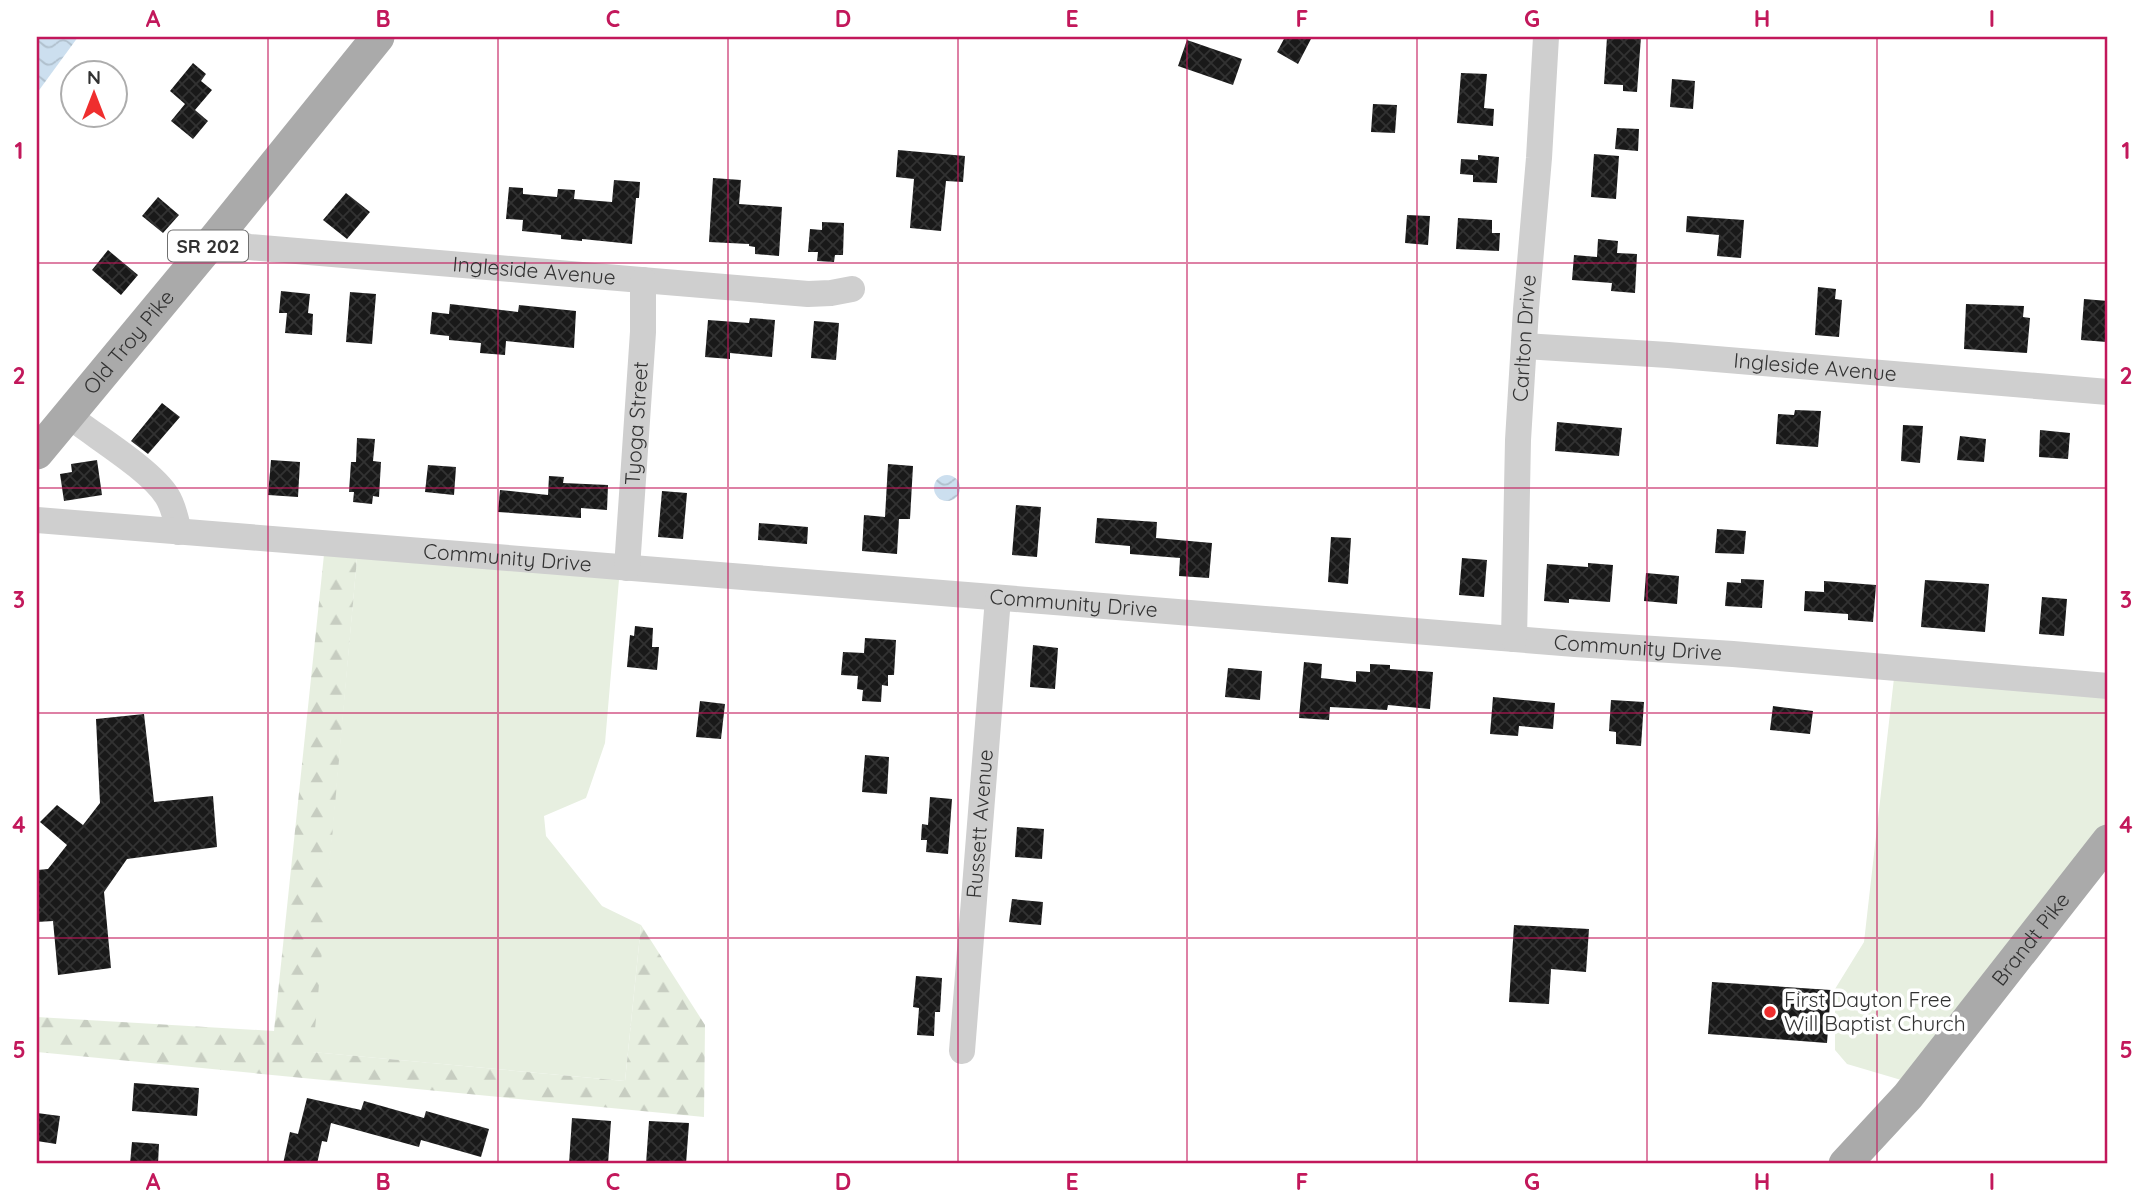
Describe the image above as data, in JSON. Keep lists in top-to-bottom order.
{
  "streets": {
    "main road": ["SR 202", "Old Troy Pike", "Brandt Pike"],
    "street": [
      "Ingleside Avenue",
      "Carlton Drive",
      "Tyoga Street",
      "Community Drive",
      "Russett Avenue"
    ]
  },
  "crossings": [
    ["Ingleside Avenue", "Carlton Drive"],
    ["Ingleside Avenue", "Old Troy Pike"],
    ["Ingleside Avenue", "Tyoga Street"],
    ["Carlton Drive", "Community Drive"],
    ["Tyoga Street", "Community Drive"],
    ["Community Drive", "Russett Avenue"]
  ],
  "places": ["First Dayton Free Will Baptist Church"],
  "north": "top",
  "grid": {
    "columns": [
      "A",
      "B",
      "C",
      "D",
      "E",
      "F",
      "G",
      "H",
      "I"
    ],
    "rows": [
      "1",
      "2",
      "3",
      "4",
      "5"
    ]
  }
}
